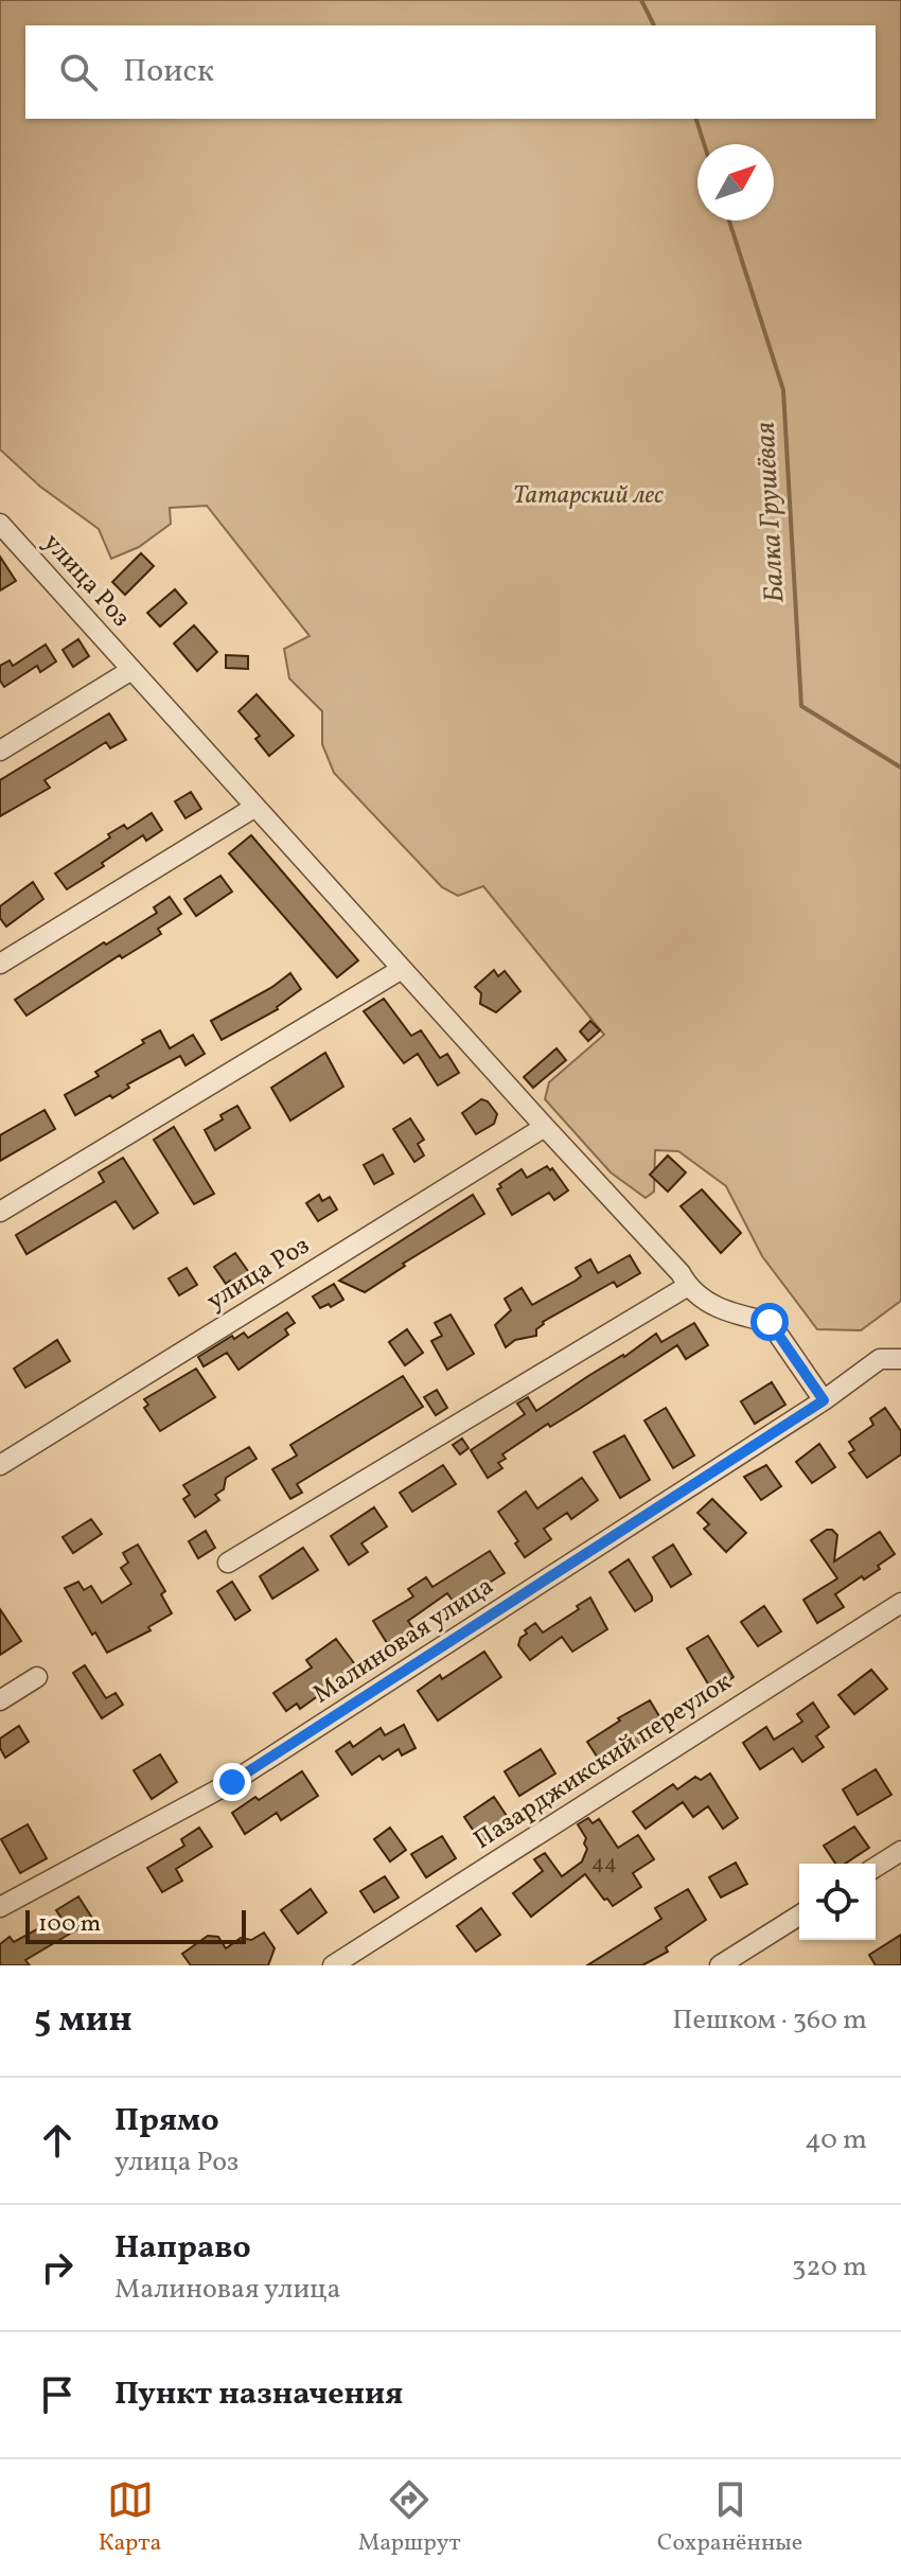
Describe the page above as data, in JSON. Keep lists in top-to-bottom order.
{
  "streets": {
    "street": ["улица Роз", "Малиновая улица", "Пазарджикский переулок"]
  },
  "crossings": [
    ["улица Роз", "Малиновая улица"]
  ],
  "water": ["Балка Грушёвая"],
  "parks": ["Татарский лес"],
  "house_numbers": ["44"],
  "scale_bar": "100 m",
  "north": "top right",
  "page": {
    "search": "Поиск",
    "scale": "100 m",
    "heading": ["5 мин", "Пешком · 360 m"],
    "list": [
      ["Прямо", "улица Роз", "40 m"],
      ["Направо", "Малиновая улица", "320 m"],
      "Пункт назначения"
    ],
    "nav": ["Карта", "Маршрут", "Сохранённые"]
  }
}
